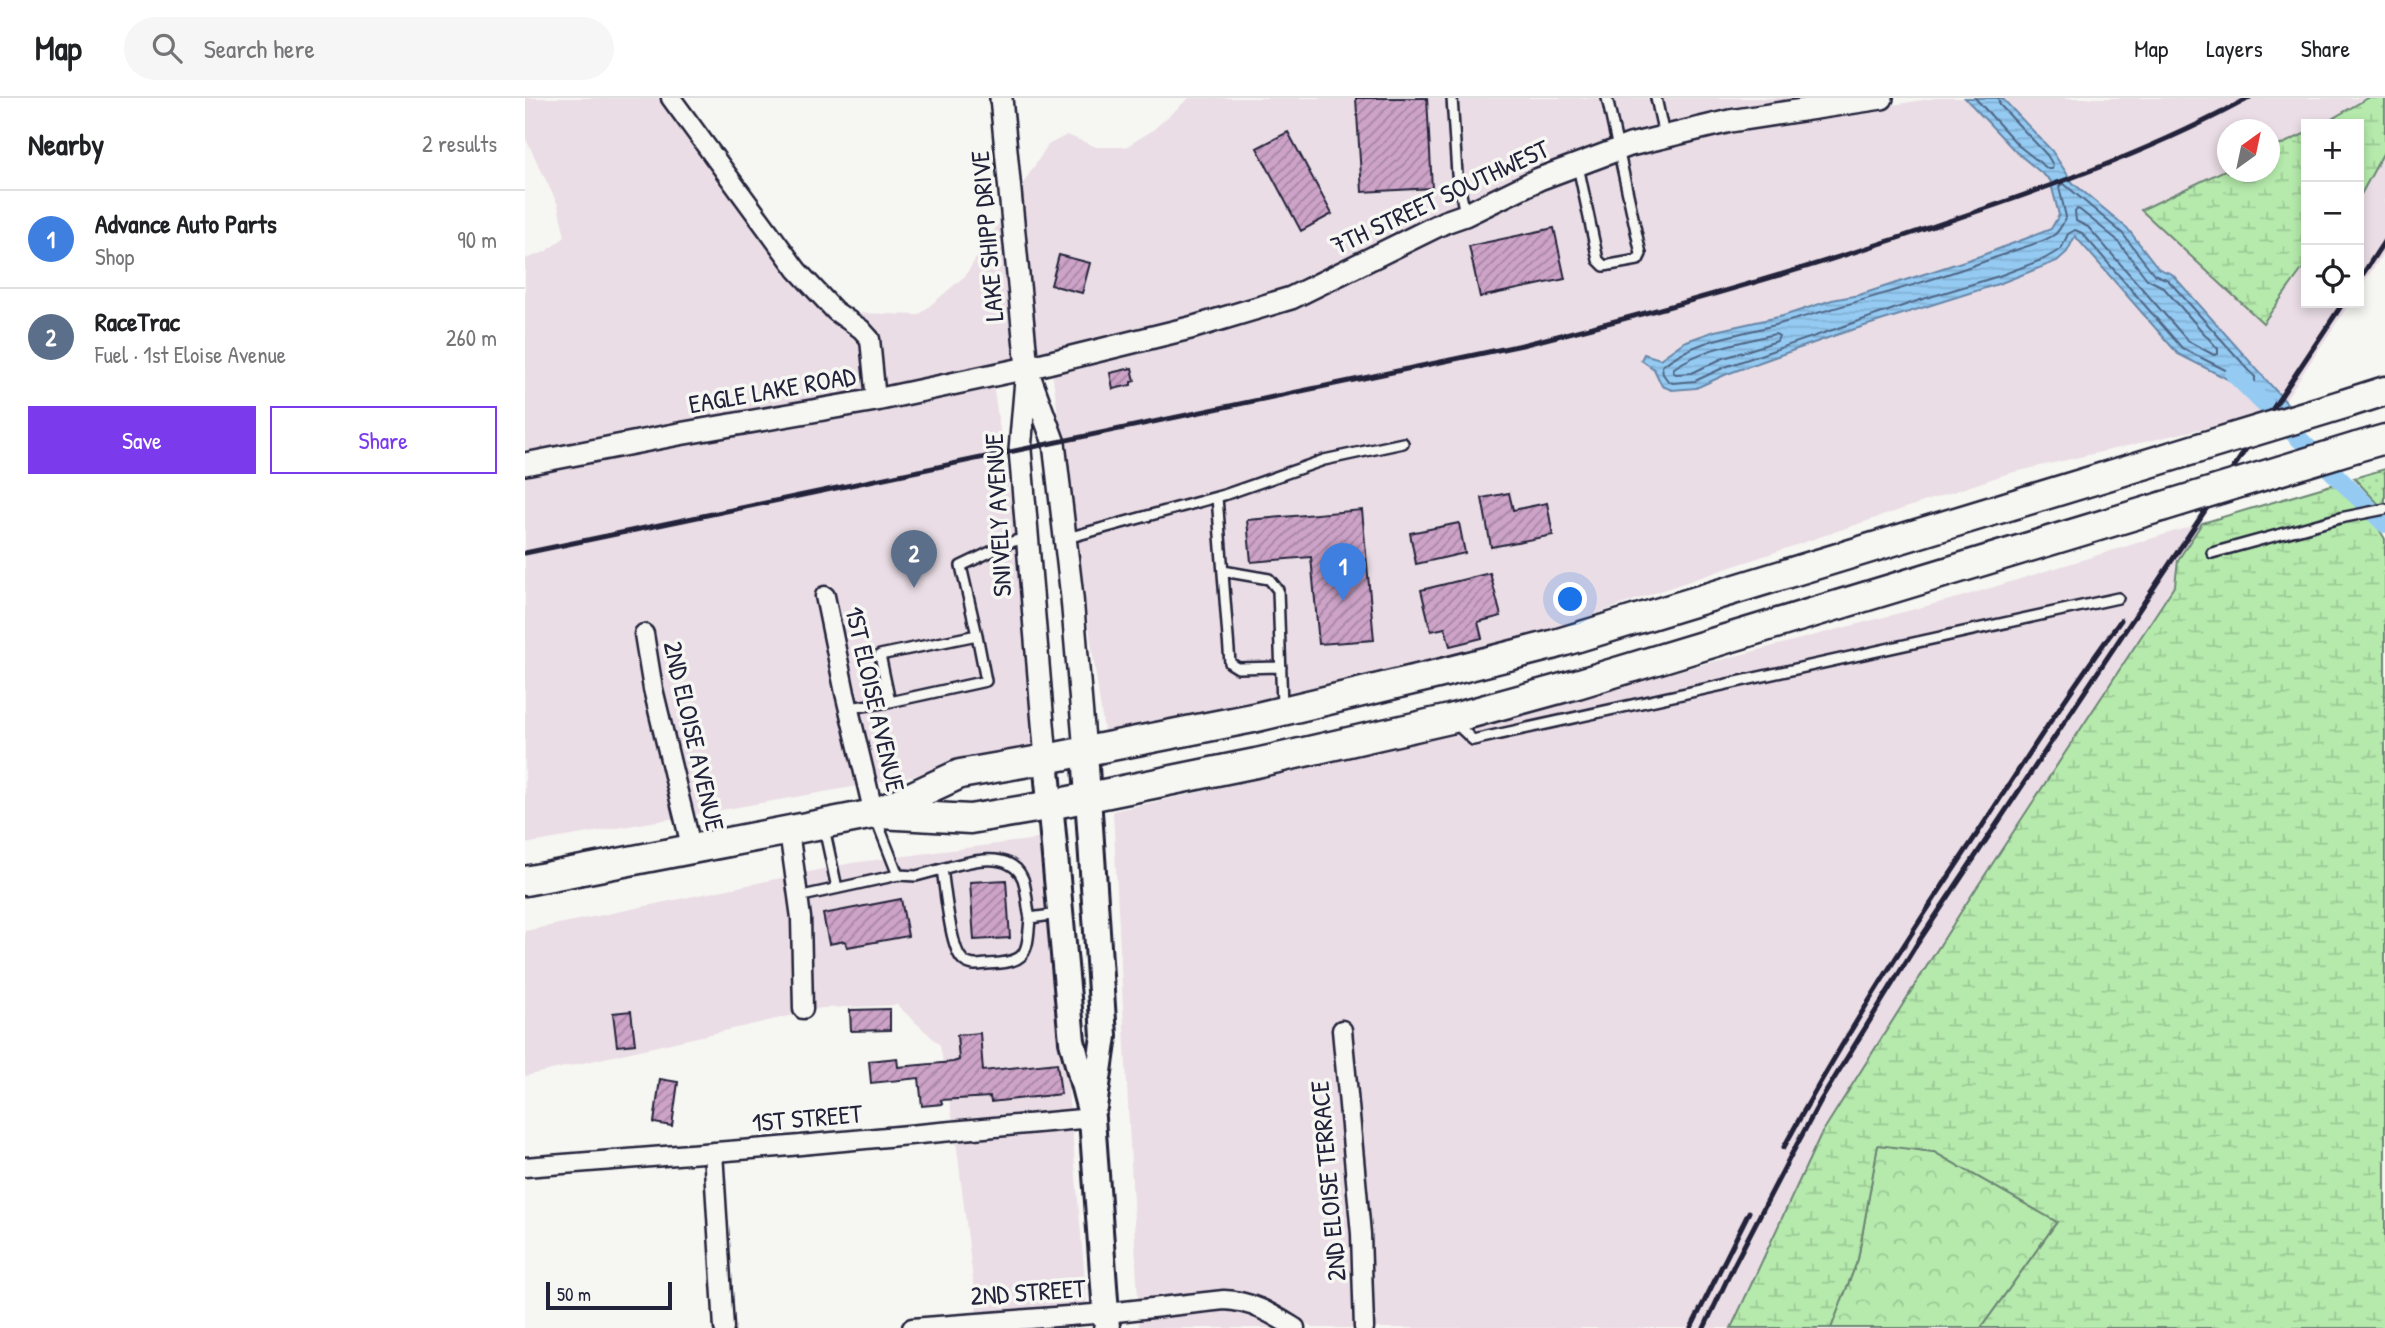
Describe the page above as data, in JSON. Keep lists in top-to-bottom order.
{
  "streets": {
    "main road": ["SNIVELY AVENUE"],
    "street": [
      "7TH STREET SOUTHWEST",
      "LAKE SHIPP DRIVE",
      "EAGLE LAKE ROAD",
      "1ST ELOISE AVENUE",
      "2ND ELOISE AVENUE",
      "1ST STREET",
      "2ND ELOISE TERRACE",
      "2ND STREET"
    ]
  },
  "crossings": [
    ["7TH STREET SOUTHWEST", "LAKE SHIPP DRIVE"],
    ["7TH STREET SOUTHWEST", "EAGLE LAKE ROAD"],
    ["7TH STREET SOUTHWEST", "SNIVELY AVENUE"],
    ["LAKE SHIPP DRIVE", "EAGLE LAKE ROAD"],
    ["LAKE SHIPP DRIVE", "SNIVELY AVENUE"],
    ["EAGLE LAKE ROAD", "SNIVELY AVENUE"],
    ["SNIVELY AVENUE", "1ST STREET"],
    ["SNIVELY AVENUE", "2ND STREET"]
  ],
  "scale_bar": "50 m",
  "north": "top right",
  "page": {
    "header": "Map",
    "search": "Search here",
    "nav": ["Map", "Layers", "Share"],
    "heading": ["Nearby", "2 results"],
    "map_buttons": ["+", "−"],
    "list": [
      {
        "mark": "1",
        "name": "Advance Auto Parts",
        "note": "Shop",
        "value": "90 m"
      },
      {
        "mark": "2",
        "name": "RaceTrac",
        "note": "Fuel · 1st Eloise Avenue",
        "value": "260 m"
      }
    ],
    "buttons": ["Save", "Share"],
    "pins": ["2", "1"],
    "scale": "50 m"
  }
}
